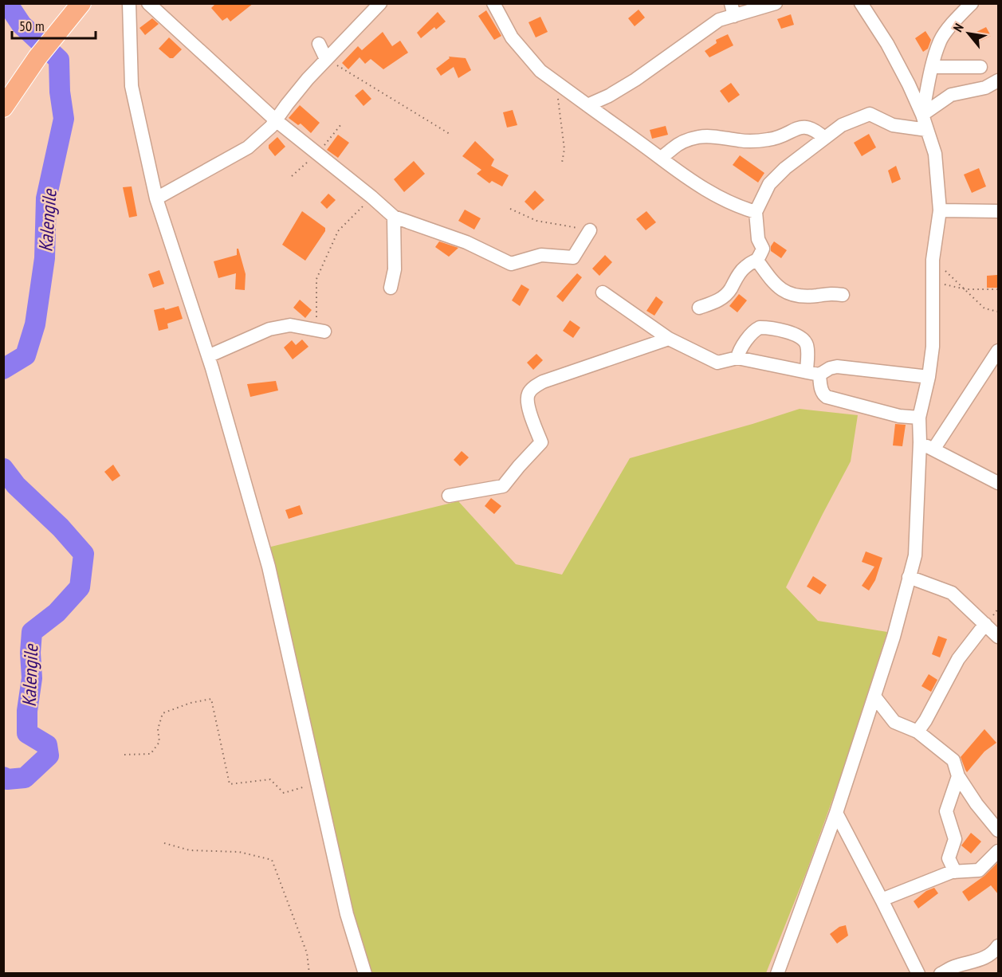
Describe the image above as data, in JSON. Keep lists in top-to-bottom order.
{
  "water": ["Kalengile"],
  "scale_bar": "50 m",
  "north": "top left"
}
